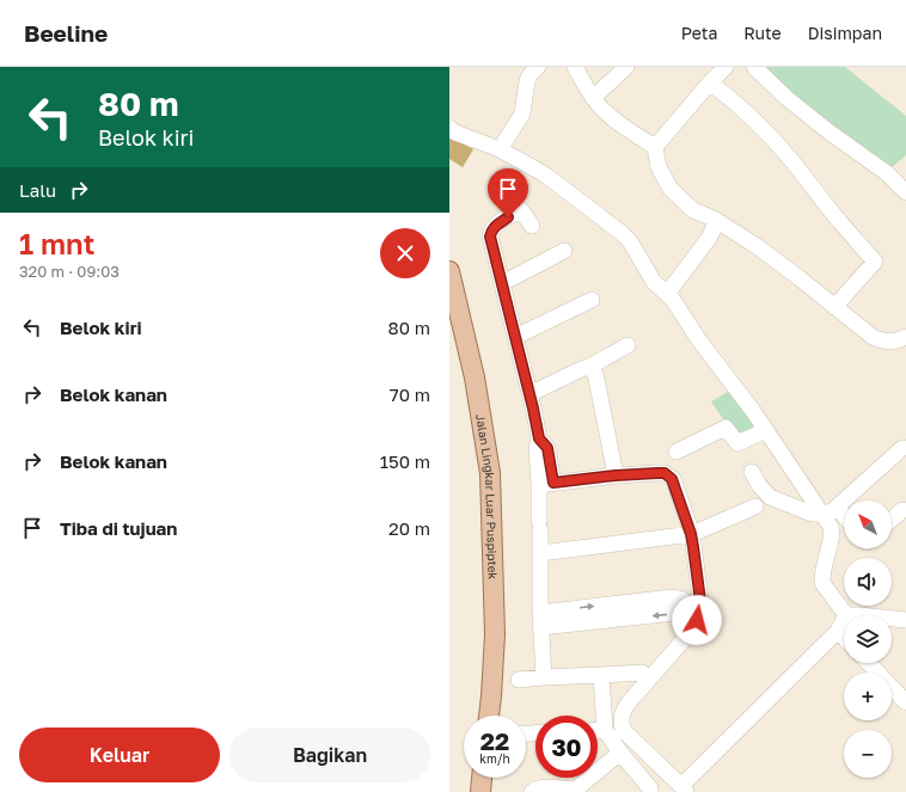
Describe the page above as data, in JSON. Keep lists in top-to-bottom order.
{
  "streets": {
    "main road": ["Jalan Lingkar Luar Puspiptek"]
  },
  "north": "top left",
  "page": {
    "header": "Beeline",
    "nav": ["Peta", "Rute", "Disimpan"],
    "turn": ["80 m", "Belok kiri"],
    "then": "Lalu",
    "heading": ["1 mnt", "320 m · 09:03"],
    "list": [
      {
        "name": "Belok kiri",
        "value": "80 m"
      },
      {
        "name": "Belok kanan",
        "value": "70 m"
      },
      {
        "name": "Belok kanan",
        "value": "150 m"
      },
      {
        "name": "Tiba di tujuan",
        "value": "20 m"
      }
    ],
    "map_buttons": ["+", "−"],
    "speed": "22 km/h",
    "limit": "30",
    "buttons": ["Keluar", "Bagikan"]
  }
}
